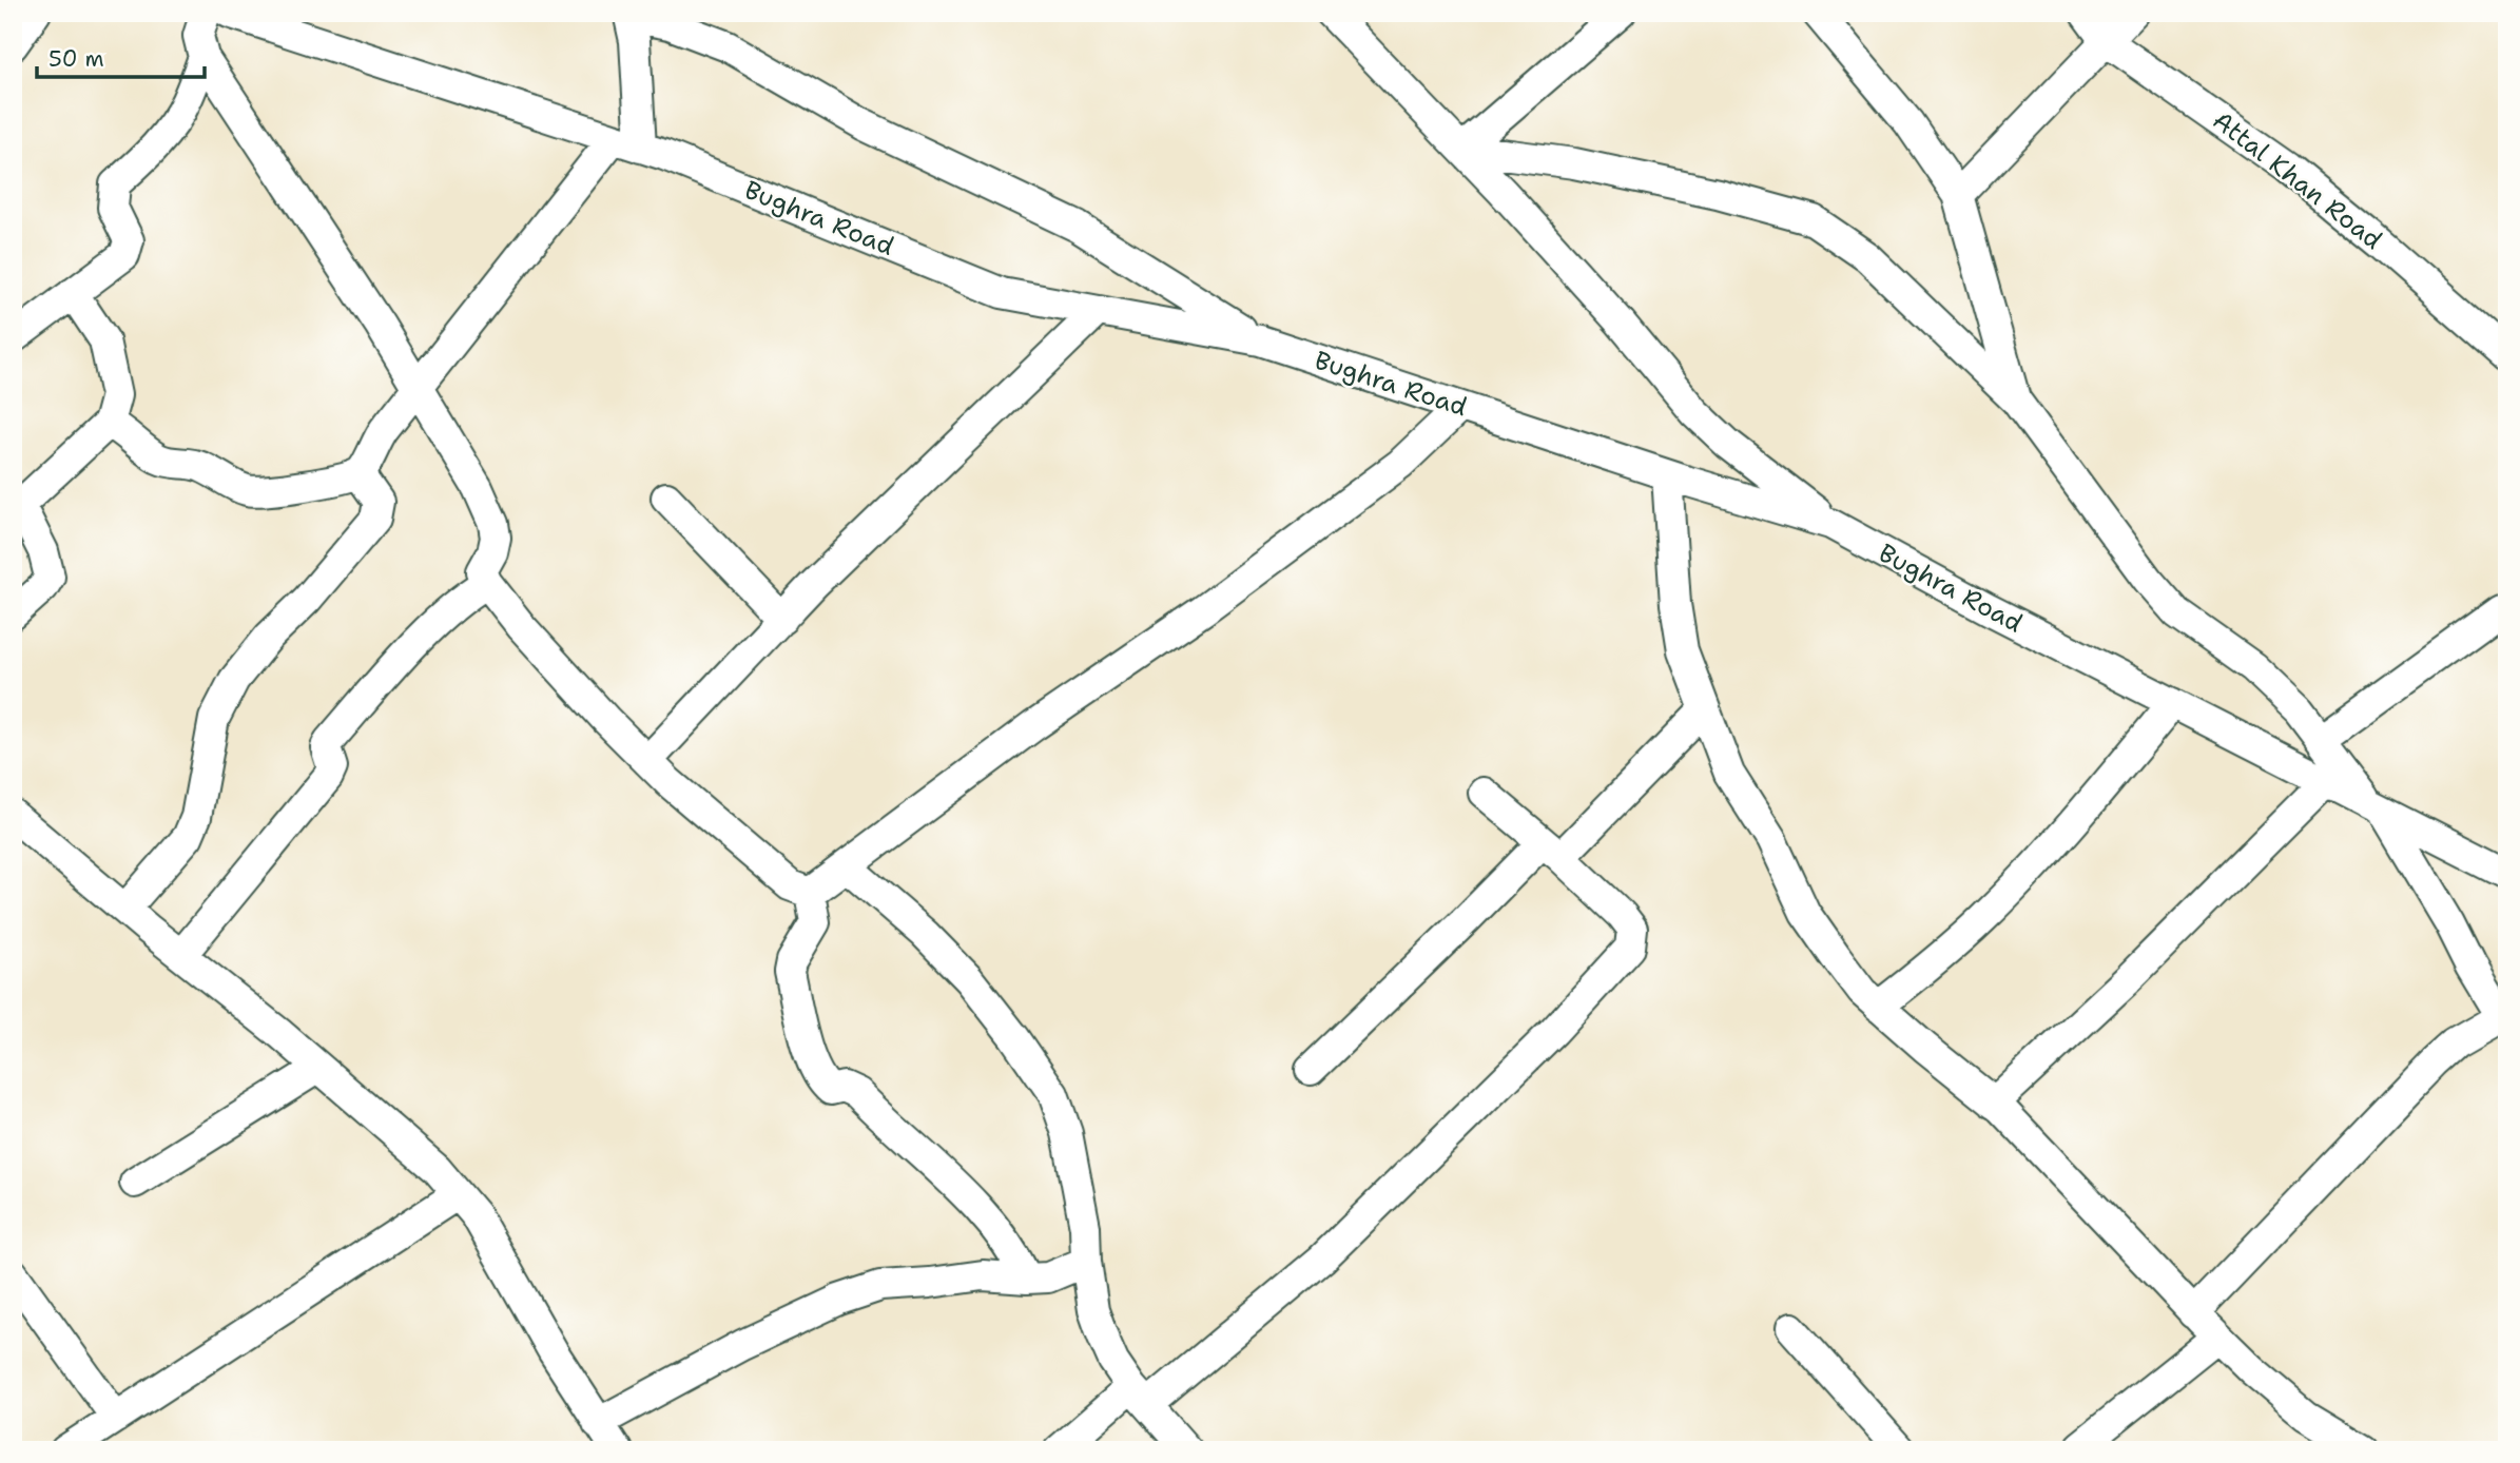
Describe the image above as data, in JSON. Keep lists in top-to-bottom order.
{
  "streets": {
    "street": ["Attal Khan Road", "Bughra Road"]
  },
  "scale_bar": "50 m"
}
